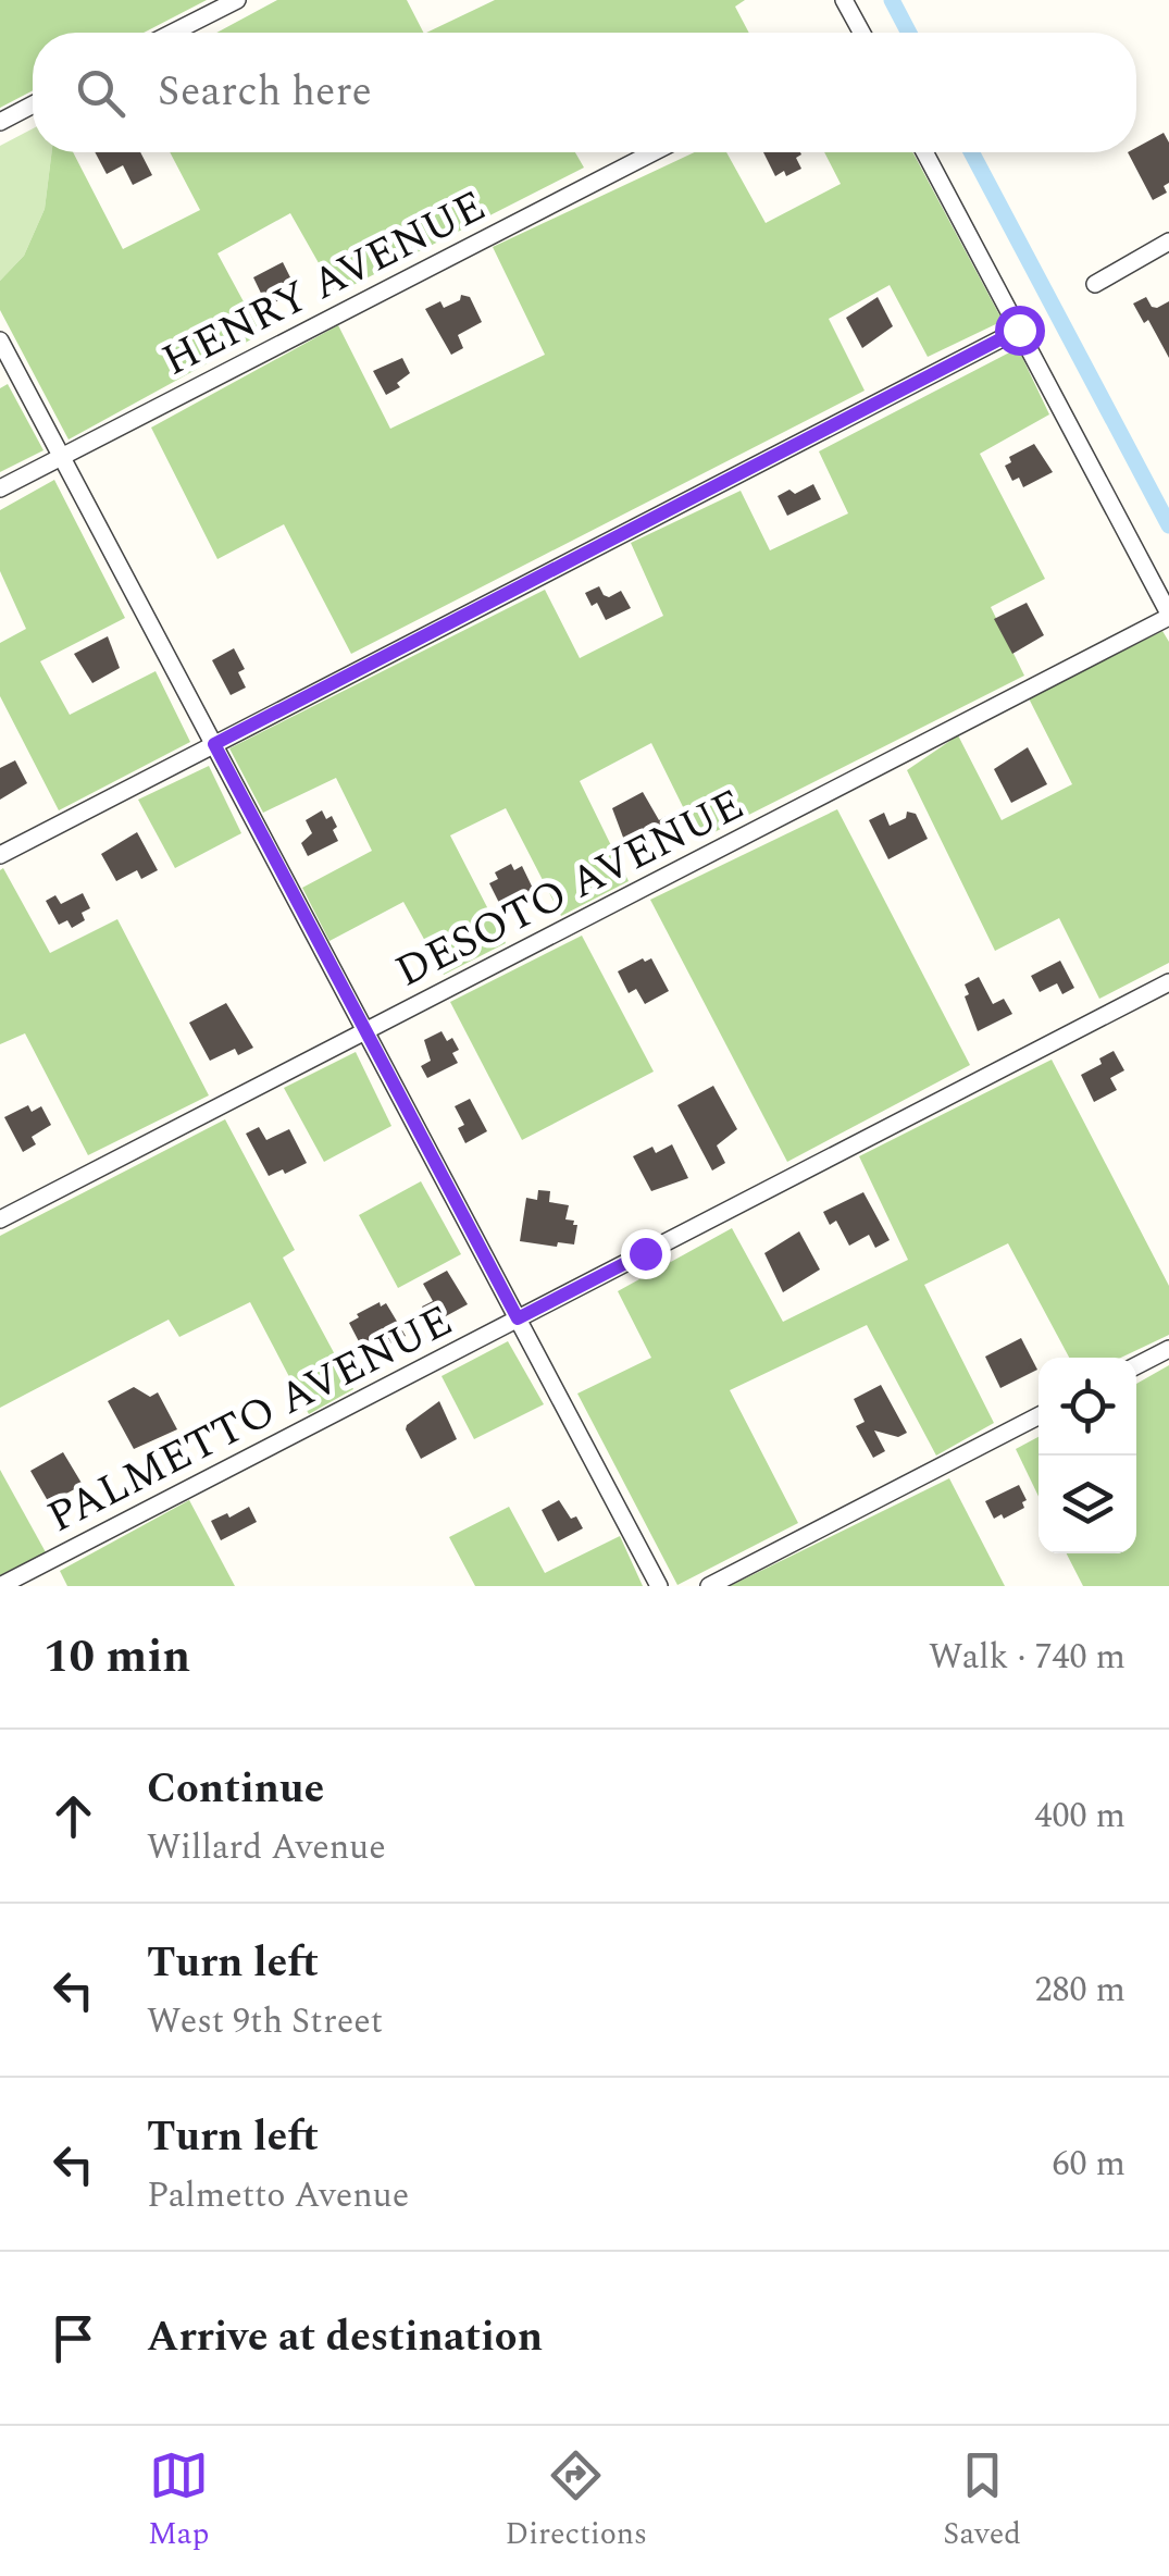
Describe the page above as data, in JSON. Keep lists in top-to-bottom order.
{
  "streets": {
    "street": ["HENRY AVENUE", "DESOTO AVENUE", "PALMETTO AVENUE"]
  },
  "page": {
    "search": "Search here",
    "heading": ["10 min", "Walk · 740 m"],
    "list": [
      ["Continue", "Willard Avenue", "400 m"],
      ["Turn left", "West 9th Street", "280 m"],
      ["Turn left", "Palmetto Avenue", "60 m"],
      "Arrive at destination"
    ],
    "nav": ["Map", "Directions", "Saved"]
  }
}
